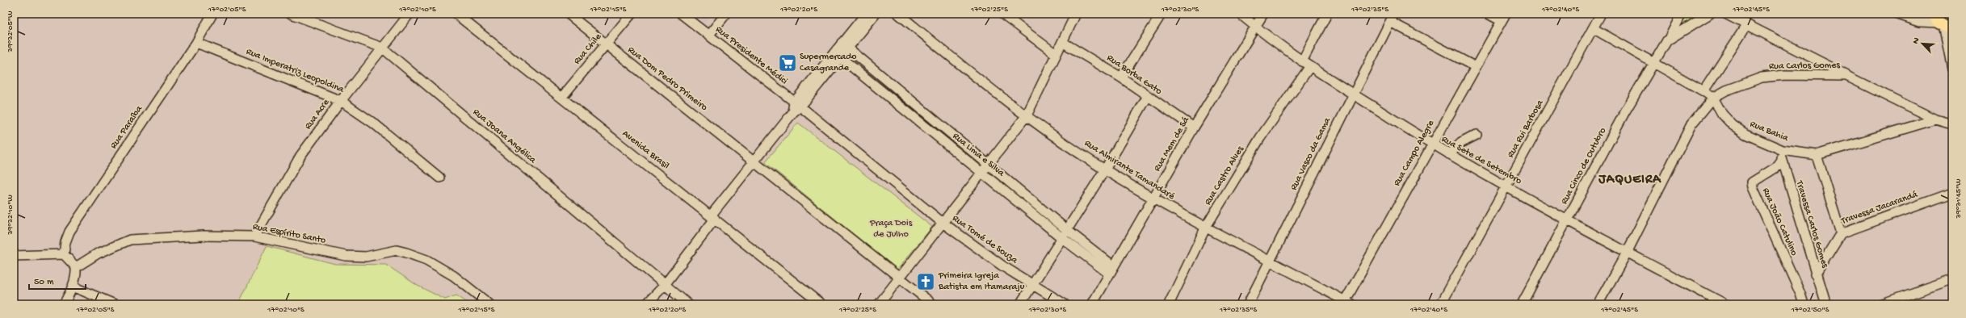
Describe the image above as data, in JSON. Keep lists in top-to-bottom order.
{
  "streets": {
    "street": [
      "Rua Chile",
      "Rua Presidente Médici",
      "Rua Carlos Gomes",
      "Rua Imperatriz Leopoldina",
      "Rua Borba Gato",
      "Rua Dom Pedro Primeiro",
      "Rua Acre",
      "Rua Paraíba",
      "Rua Rui Barbosa",
      "Rua Bahia",
      "Rua Joana Angélica",
      "Rua Mem de Sá",
      "Avenida Brasil",
      "Rua Campo Alegre",
      "Rua Vasco da Gama",
      "Rua Lima e Silva",
      "Rua Sete de Setembro",
      "Rua Cinco de Outubro",
      "Rua Almirante Tamandaré",
      "Rua Castro Alves",
      "Travessa Jacarandá",
      "Rua João Catulino",
      "Travessa Carlos Gomes",
      "Rua Espírito Santo",
      "Rua Tomé de Souza"
    ]
  },
  "crossings": [
    ["Rua Chile", "Rua Dom Pedro Primeiro"],
    ["Rua Chile", "Avenida Brasil"],
    ["Rua Carlos Gomes", "Rua Bahia"],
    ["Rua Carlos Gomes", "Rua Sete de Setembro"],
    ["Rua Imperatriz Leopoldina", "Rua Acre"],
    ["Rua Imperatriz Leopoldina", "Rua Paraíba"],
    ["Rua Borba Gato", "Rua Mem de Sá"],
    ["Rua Acre", "Rua Joana Angélica"],
    ["Rua Acre", "Rua Espírito Santo"],
    ["Rua Rui Barbosa", "Rua Bahia"],
    ["Rua Rui Barbosa", "Rua Sete de Setembro"],
    ["Rua Bahia", "Rua Cinco de Outubro"],
    ["Rua Bahia", "Travessa Carlos Gomes"],
    ["Rua Mem de Sá", "Rua Lima e Silva"],
    ["Rua Mem de Sá", "Rua Sete de Setembro"],
    ["Rua Mem de Sá", "Rua Almirante Tamandaré"],
    ["Rua Campo Alegre", "Rua Sete de Setembro"],
    ["Rua Campo Alegre", "Rua Almirante Tamandaré"],
    ["Rua Vasco da Gama", "Rua Sete de Setembro"],
    ["Rua Vasco da Gama", "Rua Almirante Tamandaré"],
    ["Rua Sete de Setembro", "Rua Cinco de Outubro"],
    ["Rua Sete de Setembro", "Rua Castro Alves"],
    ["Rua Almirante Tamandaré", "Rua Castro Alves"],
    ["Travessa Jacarandá", "Travessa Carlos Gomes"],
    ["Rua João Catulino", "Travessa Carlos Gomes"]
  ],
  "districts": ["JAQUEIRA"],
  "parks": ["Praça Dois de Julho"],
  "places": {
    "supermarket": ["Supermercado Casagrande"],
    "church": ["Primeira Igreja Batista em Itamaraju"]
  },
  "scale_bar": "50 m",
  "north": "top left",
  "coordinates": [
    "17°02'05\"S",
    "17°02'10\"S",
    "17°02'15\"S",
    "17°02'20\"S",
    "17°02'25\"S",
    "17°02'30\"S",
    "17°02'35\"S",
    "17°02'40\"S",
    "17°02'45\"S",
    "39°32'05\"W",
    "39°31'45\"W",
    "39°32'10\"W",
    "17°02'50\"S"
  ]
}
